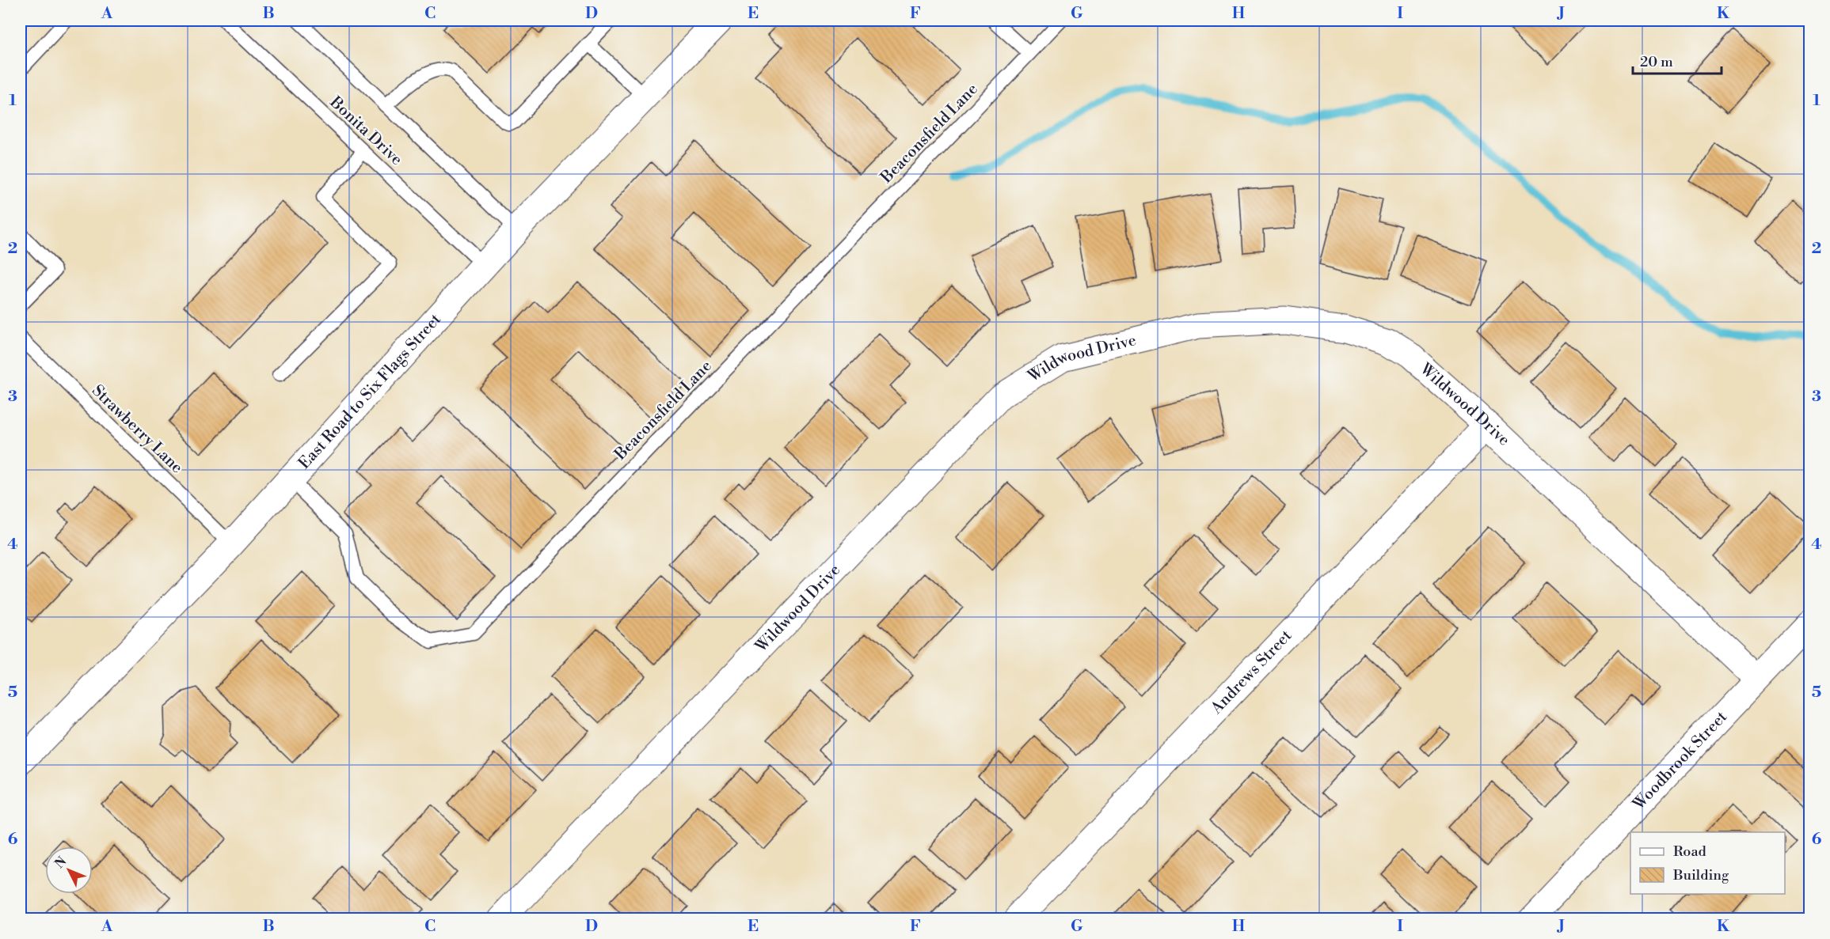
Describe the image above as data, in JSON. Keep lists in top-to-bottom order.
{
  "streets": {
    "street": [
      "Wildwood Drive",
      "East Road to Six Flags Street",
      "Andrews Street",
      "Woodbrook Street"
    ],
    "lane": ["Bonita Drive", "Beaconsfield Lane", "Strawberry Lane"]
  },
  "crossings": [
    ["Bonita Drive", "East Road to Six Flags Street"],
    ["Beaconsfield Lane", "East Road to Six Flags Street"],
    ["Wildwood Drive", "Andrews Street"],
    ["Wildwood Drive", "Woodbrook Street"],
    ["East Road to Six Flags Street", "Strawberry Lane"]
  ],
  "legend": ["Road", "Building"],
  "scale_bar": "20 m",
  "north": "top left",
  "grid": {
    "columns": [
      "A",
      "B",
      "C",
      "D",
      "E",
      "F",
      "G",
      "H",
      "I",
      "J",
      "K"
    ],
    "rows": [
      "1",
      "2",
      "3",
      "4",
      "5",
      "6"
    ]
  }
}
